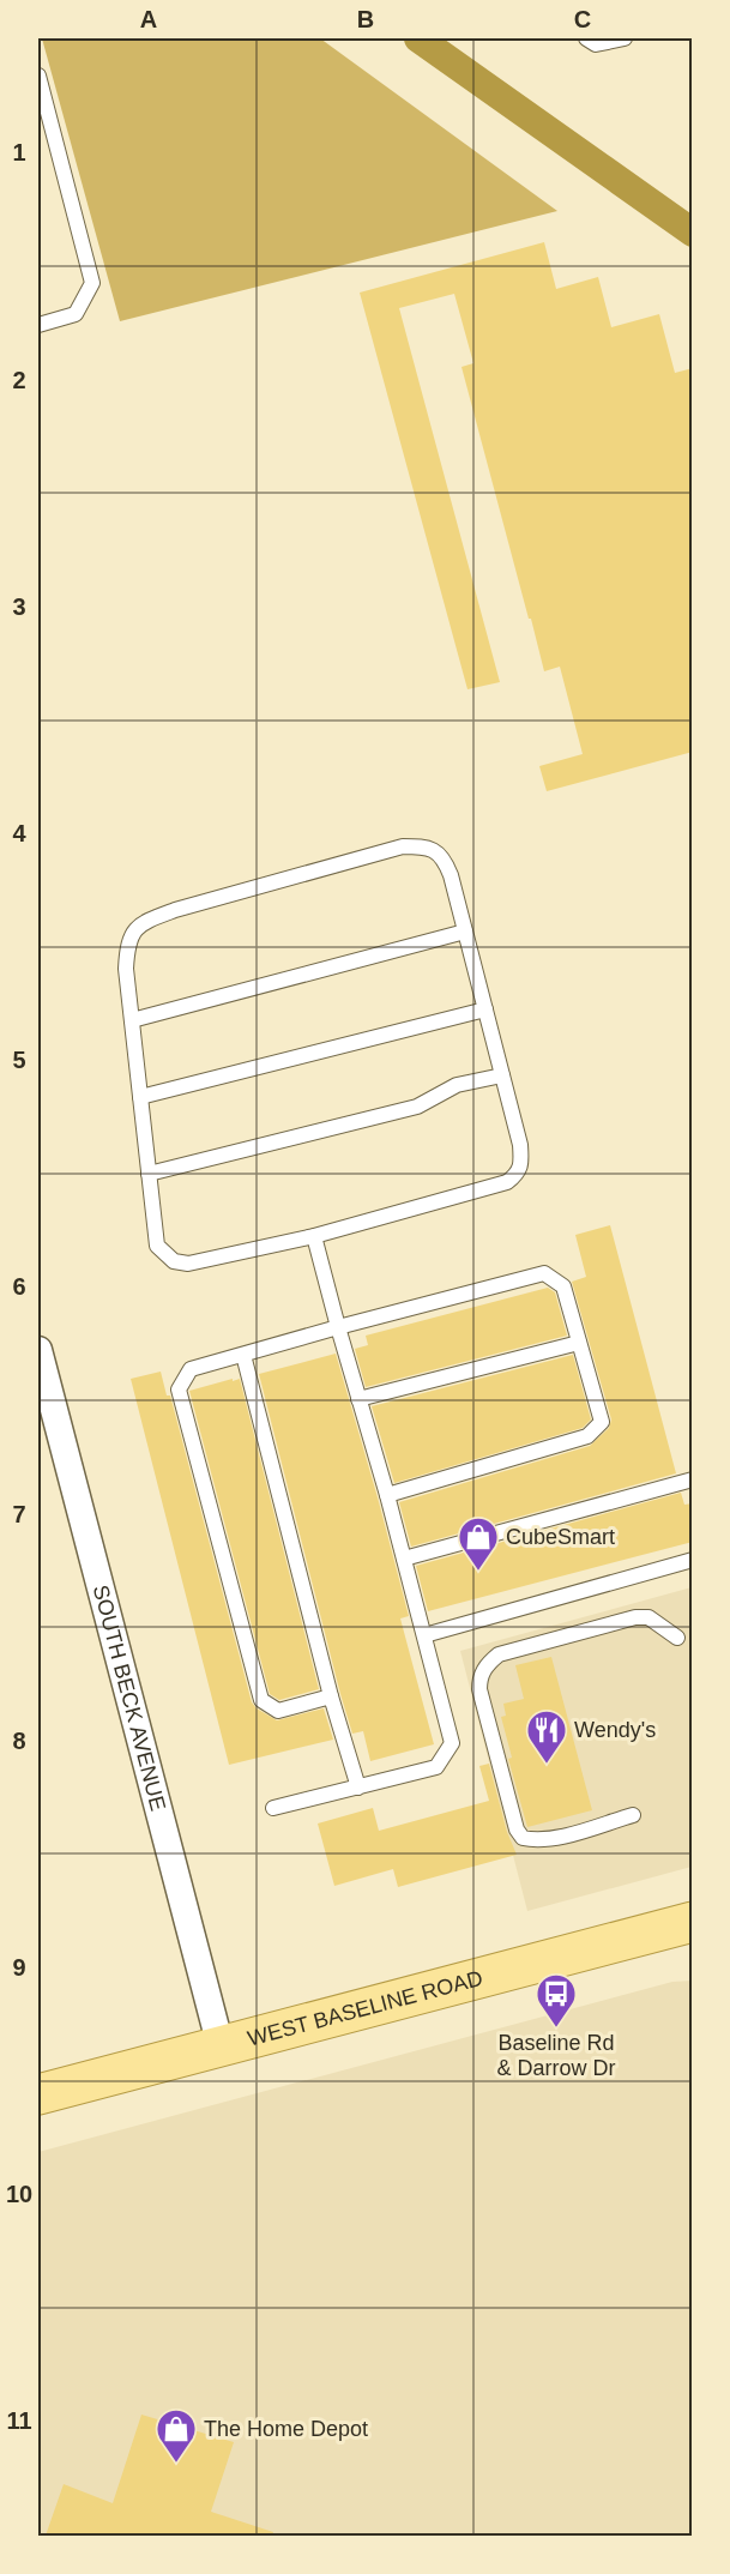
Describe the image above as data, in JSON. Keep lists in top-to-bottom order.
{
  "streets": {
    "main road": ["WEST BASELINE ROAD"],
    "street": ["SOUTH BECK AVENUE"]
  },
  "crossings": [
    ["SOUTH BECK AVENUE", "WEST BASELINE ROAD"]
  ],
  "places": {
    "shop": ["CubeSmart", "The Home Depot"],
    "restaurant": ["Wendy's"],
    "bus stop": ["Baseline Rd & Darrow Dr"]
  },
  "grid": {
    "columns": ["A", "B", "C"],
    "rows": [
      "1",
      "2",
      "3",
      "4",
      "5",
      "6",
      "7",
      "8",
      "9",
      "10",
      "11"
    ]
  }
}
